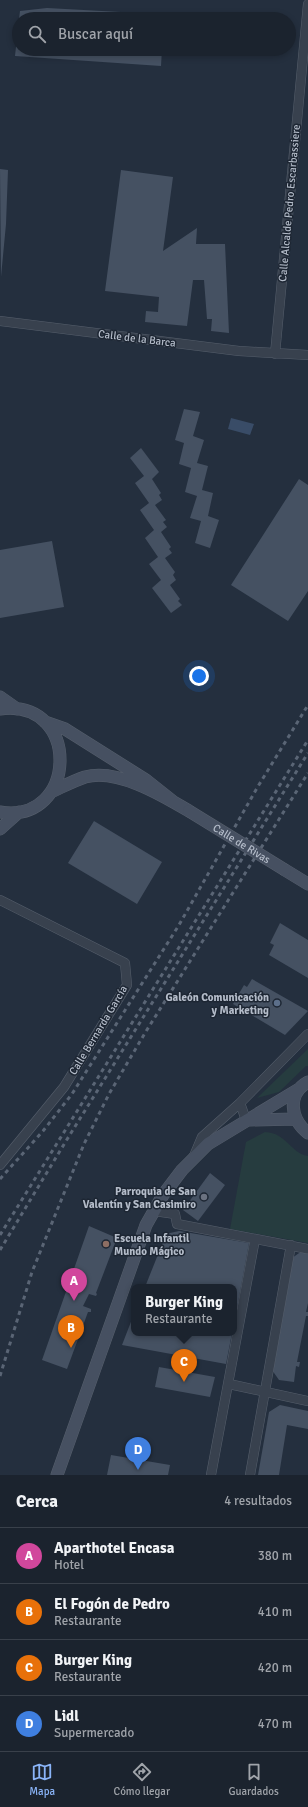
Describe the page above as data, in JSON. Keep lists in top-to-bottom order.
{
  "streets": {
    "main road": ["Calle de Rivas"],
    "street": ["Calle Alcalde Pedro Escarbassiere", "Calle de la Barca", "Calle Bernarda García"]
  },
  "crossings": [
    ["Calle Alcalde Pedro Escarbassiere", "Calle de la Barca"]
  ],
  "places": ["Galeón Comunicación y Marketing", "Parroquia de San Valentín y San Casimiro", "Escuela Infantil Mundo Mágico"],
  "page": {
    "search": "Buscar aquí",
    "pins": [
      "A",
      "B",
      "C",
      "D"
    ],
    "popup": ["Burger King", "Restaurante"],
    "heading": ["Cerca", "4 resultados"],
    "list": [
      {
        "mark": "A",
        "name": "Aparthotel Encasa",
        "note": "Hotel",
        "value": "380 m"
      },
      {
        "mark": "B",
        "name": "El Fogón de Pedro",
        "note": "Restaurante",
        "value": "410 m"
      },
      {
        "mark": "C",
        "name": "Burger King",
        "note": "Restaurante",
        "value": "420 m"
      },
      {
        "mark": "D",
        "name": "Lidl",
        "note": "Supermercado",
        "value": "470 m"
      }
    ],
    "nav": ["Mapa", "Cómo llegar", "Guardados"]
  }
}
